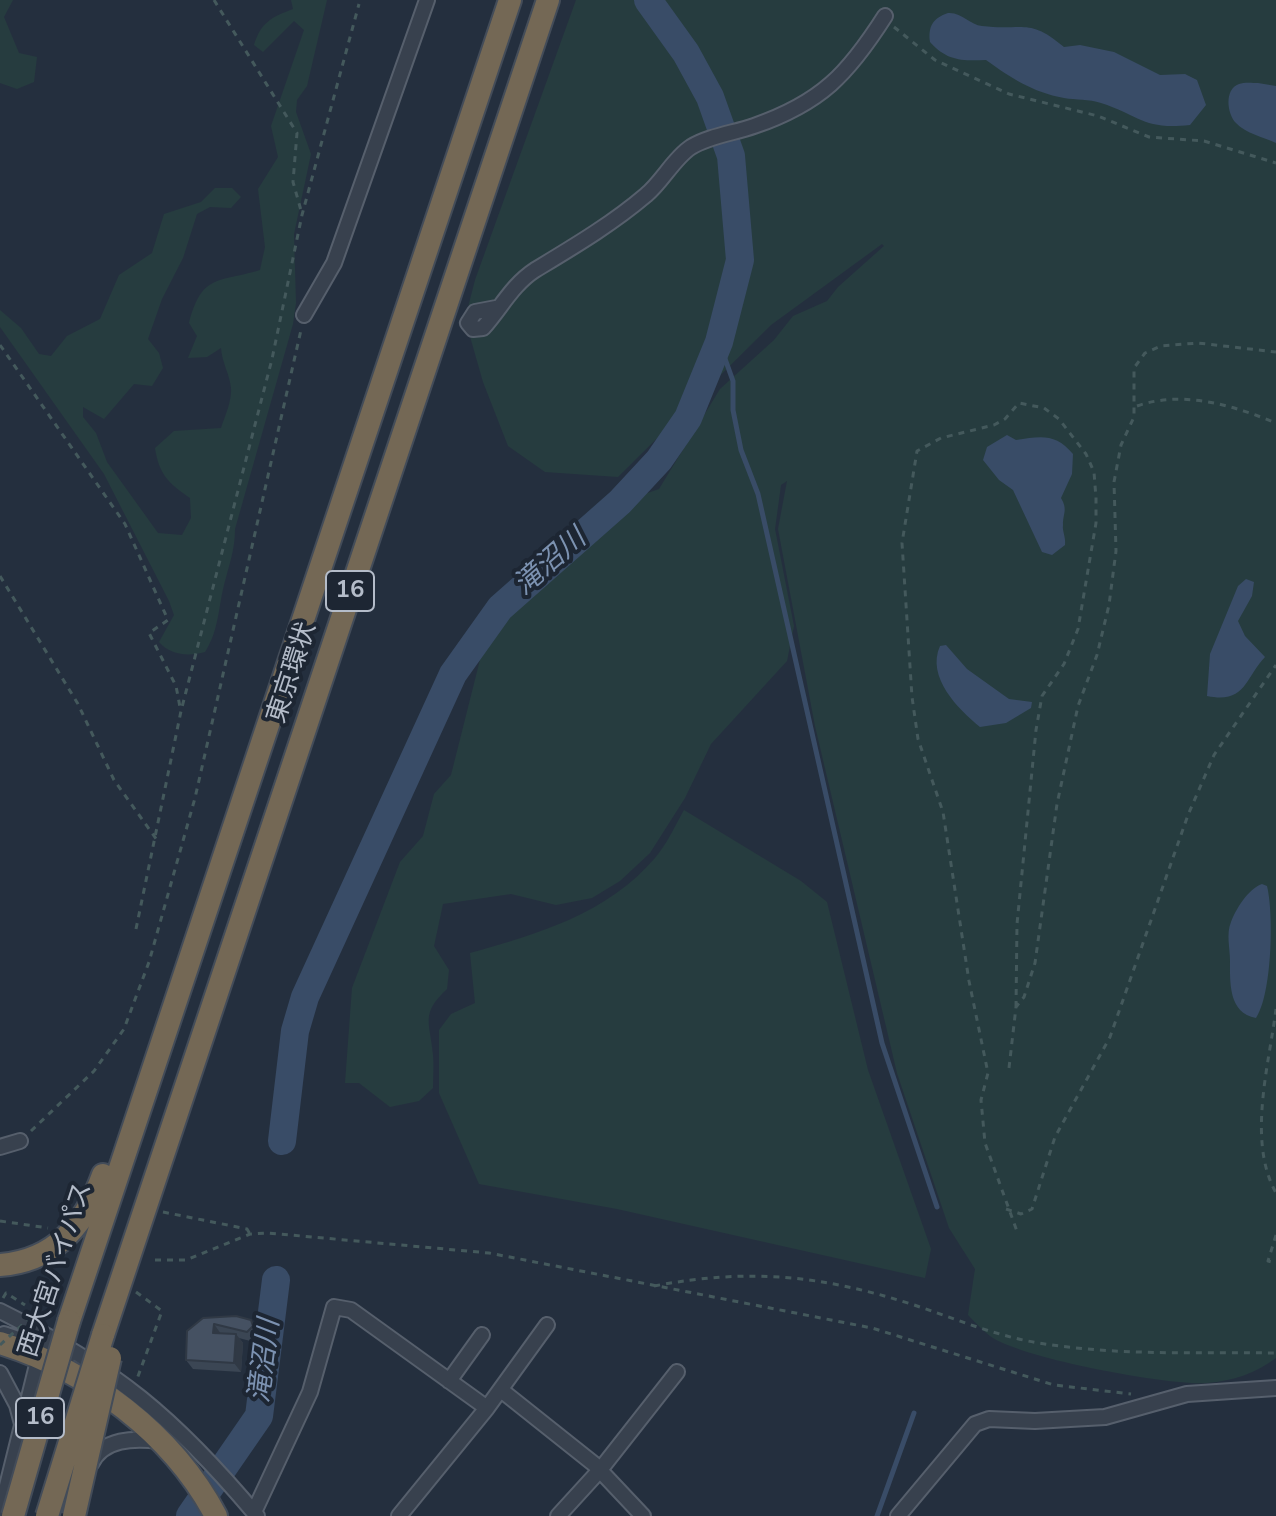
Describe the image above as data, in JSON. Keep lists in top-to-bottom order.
{
  "streets": {
    "highway": ["16", "東京環状", "西大宮バイパス"]
  },
  "crossings": [
    ["16", "東京環状"],
    ["東京環状", "西大宮バイパス"]
  ],
  "water": ["滝沼川"]
}
